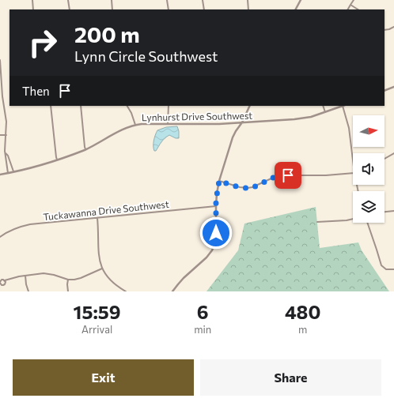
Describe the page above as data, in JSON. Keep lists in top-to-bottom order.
{
  "streets": {
    "street": ["Lynhurst Drive Southwest", "Tuckawanna Drive Southwest"]
  },
  "north": "right",
  "page": {
    "turn": ["200 m", "Lynn Circle Southwest"],
    "then": "Then",
    "eta": [
      "15:59",
      "Arrival",
      "6",
      "min",
      "480",
      "m"
    ],
    "buttons": ["Exit", "Share"]
  }
}
